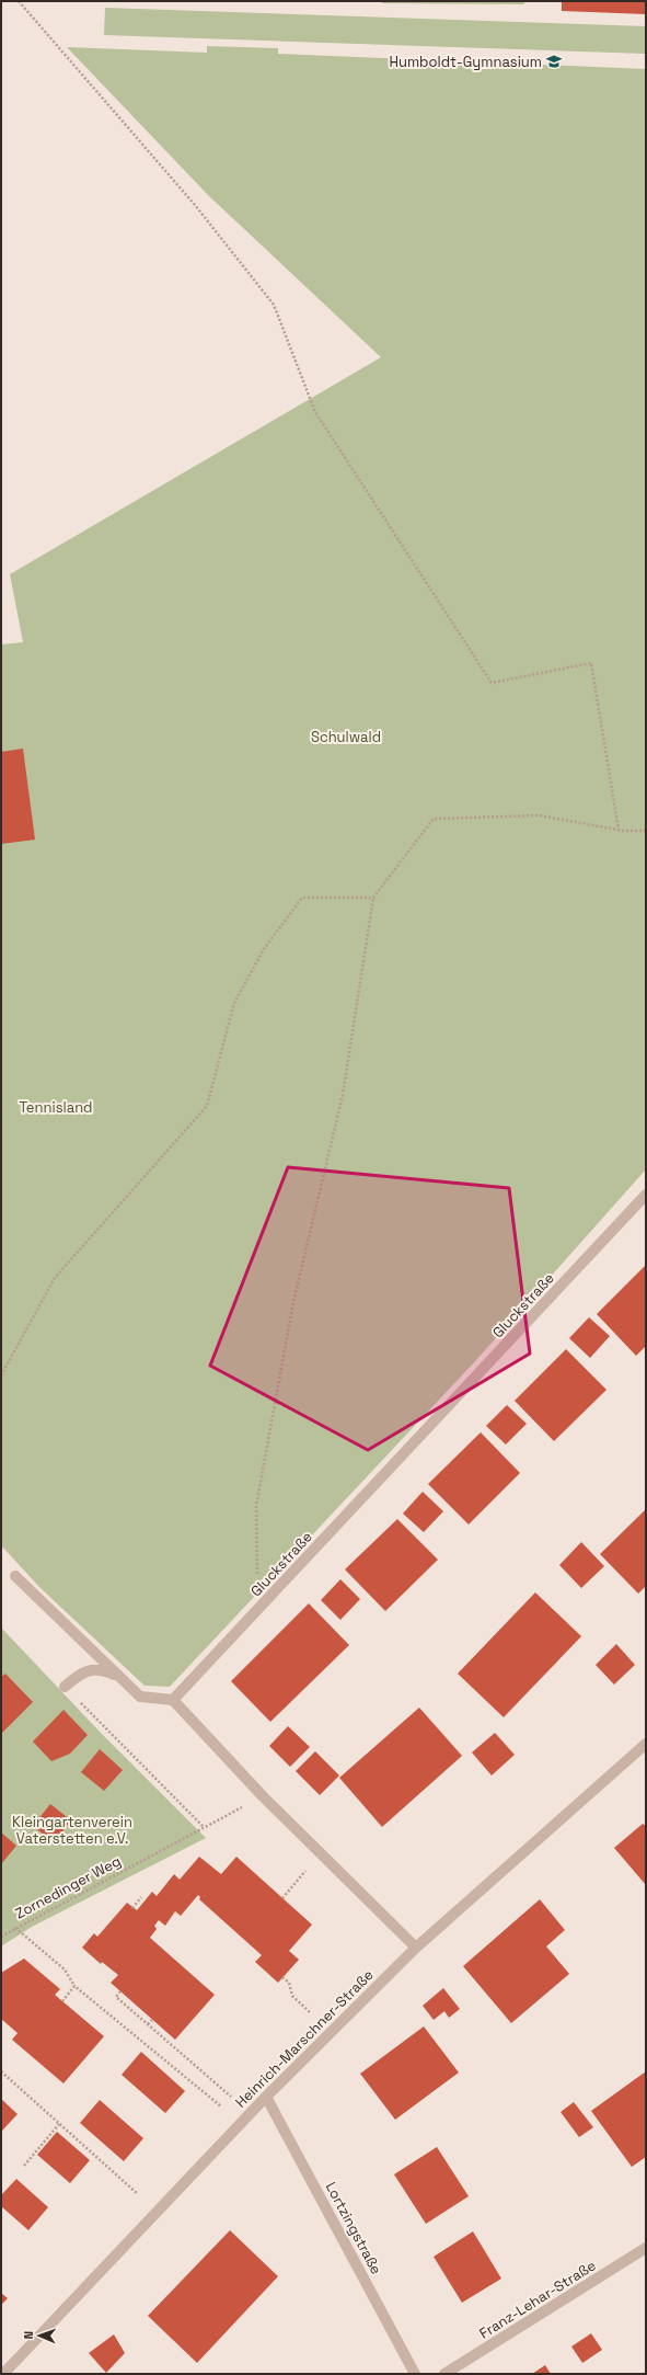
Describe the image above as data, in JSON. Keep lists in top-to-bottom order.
{
  "streets": {
    "street": [
      "Gluckstraße",
      "Heinrich-Marschner-Straße",
      "Lortzingstraße",
      "Franz-Lehar-Straße"
    ],
    "path": ["Zornedinger Weg"]
  },
  "crossings": [
    ["Heinrich-Marschner-Straße", "Lortzingstraße"]
  ],
  "parks": ["Schulwald", "Tennisland", "Kleingartenverein Vaterstetten e.V."],
  "places": {
    "school or university": ["Humboldt-Gymnasium"]
  },
  "north": "left"
}
